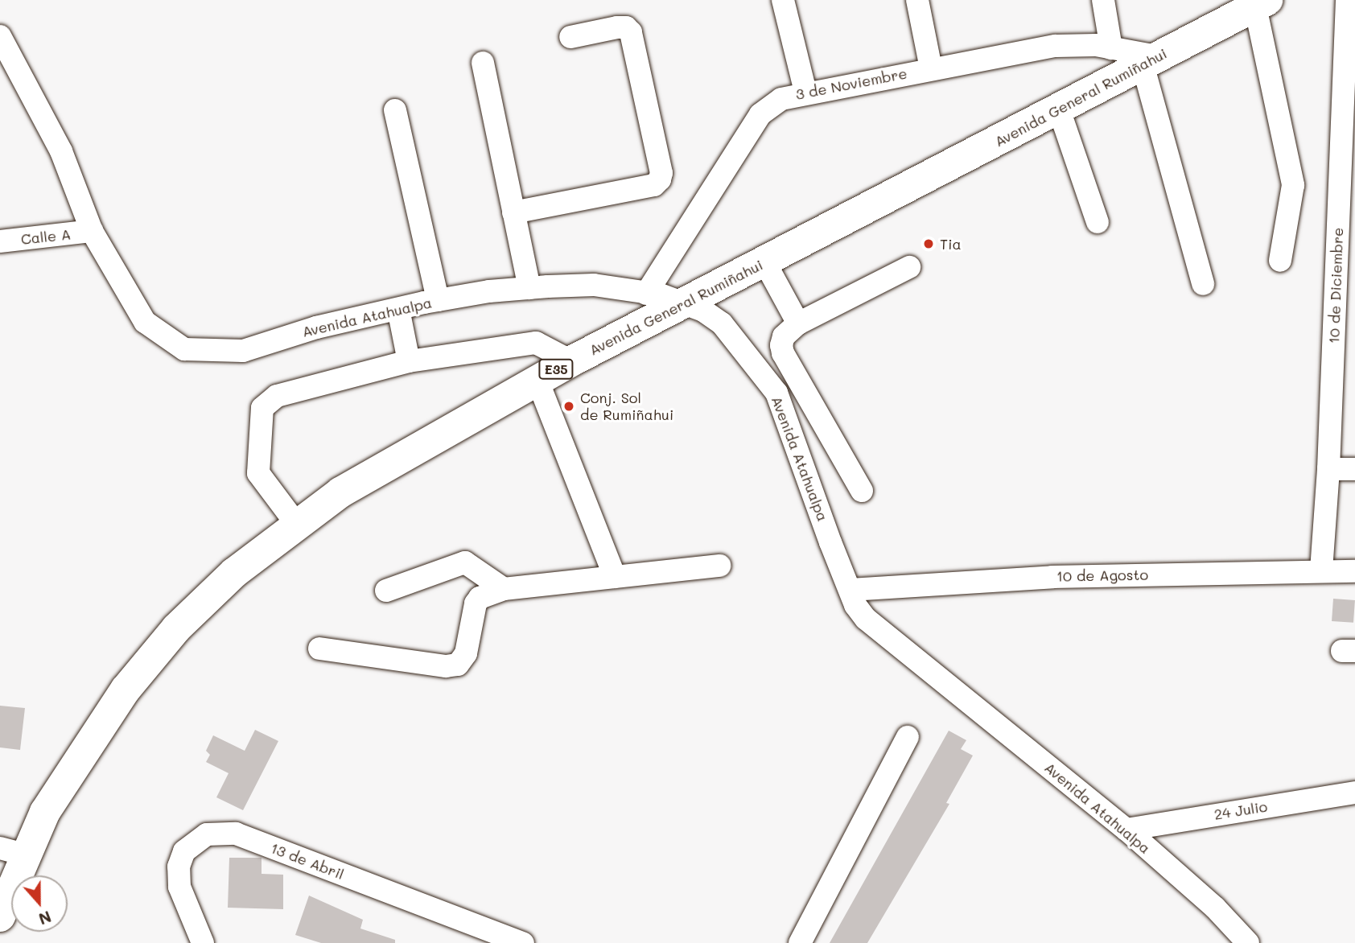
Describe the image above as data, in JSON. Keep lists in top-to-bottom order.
{
  "streets": {
    "highway": ["Avenida General Rumiñahui", "E35"],
    "street": [
      "3 de Noviembre",
      "Calle A",
      "10 de Diciembre",
      "Avenida Atahualpa",
      "10 de Agosto",
      "24 Julio",
      "13 de Abril"
    ]
  },
  "crossings": [
    ["3 de Noviembre", "Avenida General Rumiñahui"],
    ["3 de Noviembre", "Avenida Atahualpa"],
    ["Avenida General Rumiñahui", "Avenida Atahualpa"],
    ["Calle A", "Avenida Atahualpa"],
    ["10 de Diciembre", "10 de Agosto"],
    ["Avenida Atahualpa", "10 de Agosto"],
    ["Avenida Atahualpa", "24 Julio"]
  ],
  "places": ["Tia", "Conj. Sol de Rumiñahui"],
  "north": "bottom"
}
